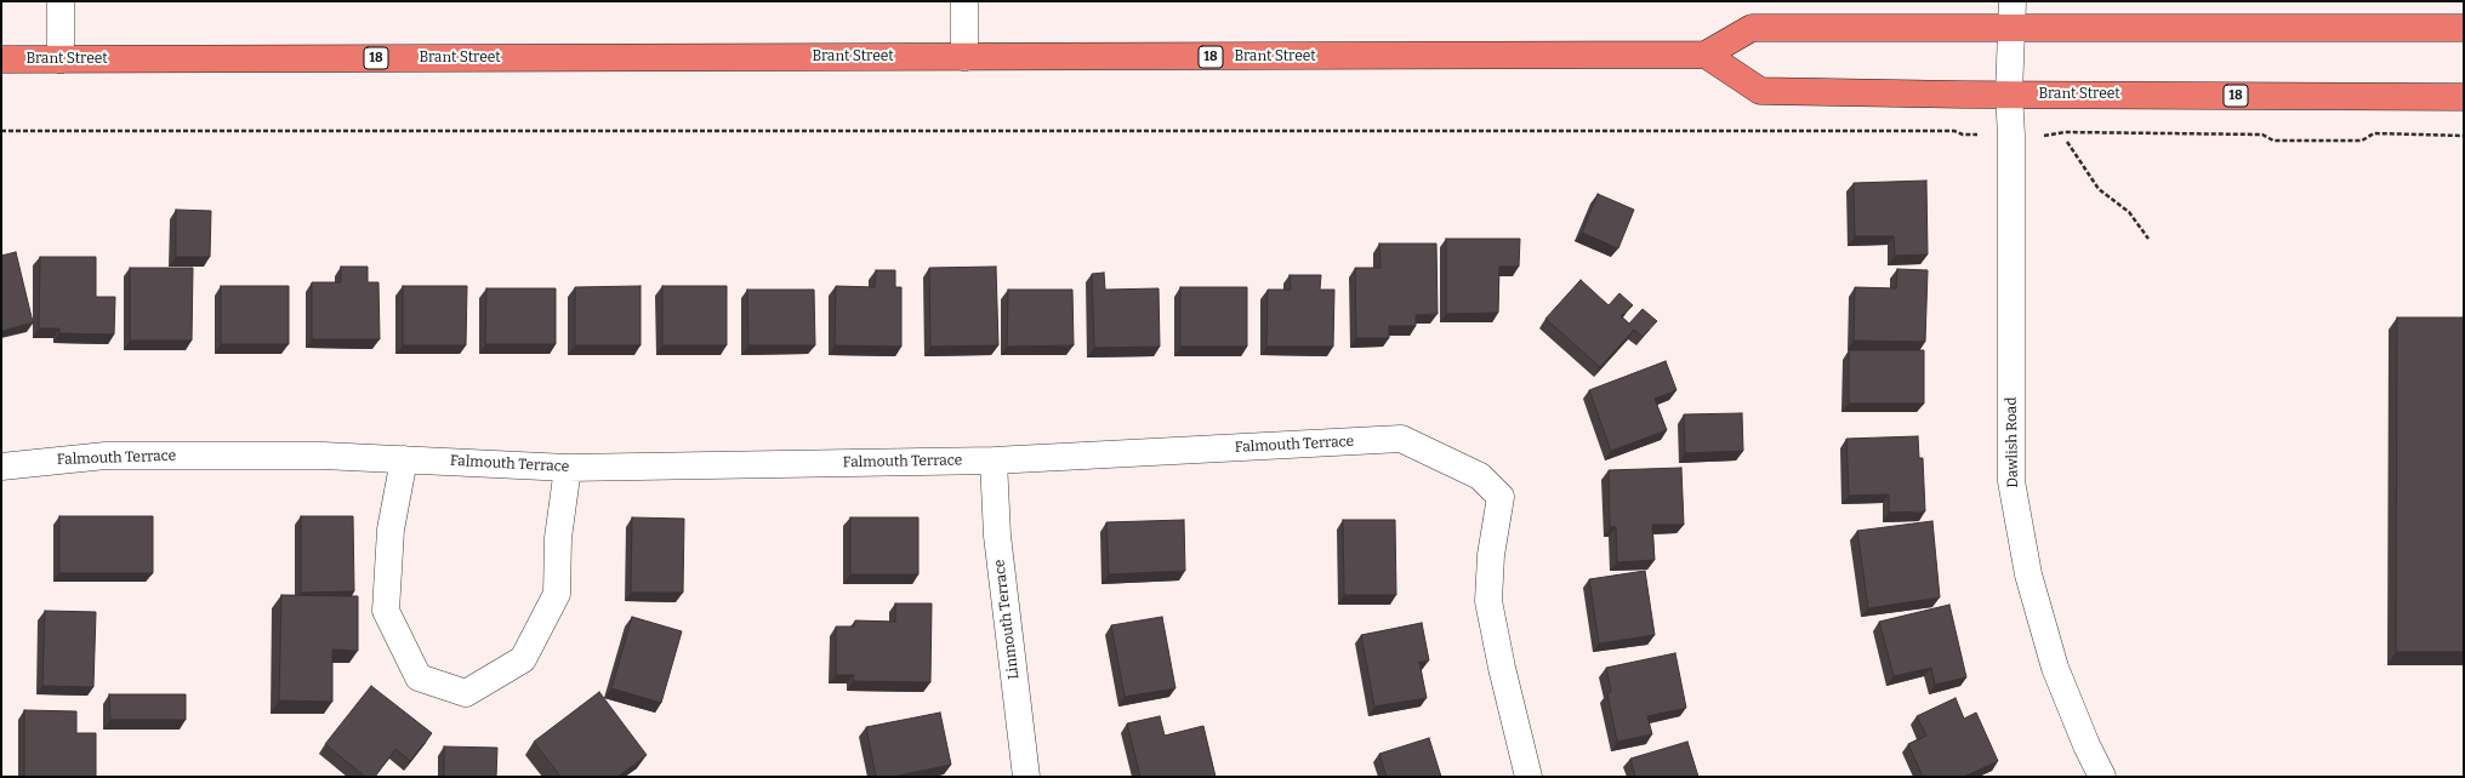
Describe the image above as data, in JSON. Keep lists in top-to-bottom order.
{
  "streets": {
    "main road": ["Brant Street", "18"],
    "street": ["Dawlish Road", "Falmouth Terrace", "Linmouth Terrace"]
  },
  "crossings": [
    ["Brant Street", "Dawlish Road"],
    ["Falmouth Terrace", "Linmouth Terrace"]
  ]
}
